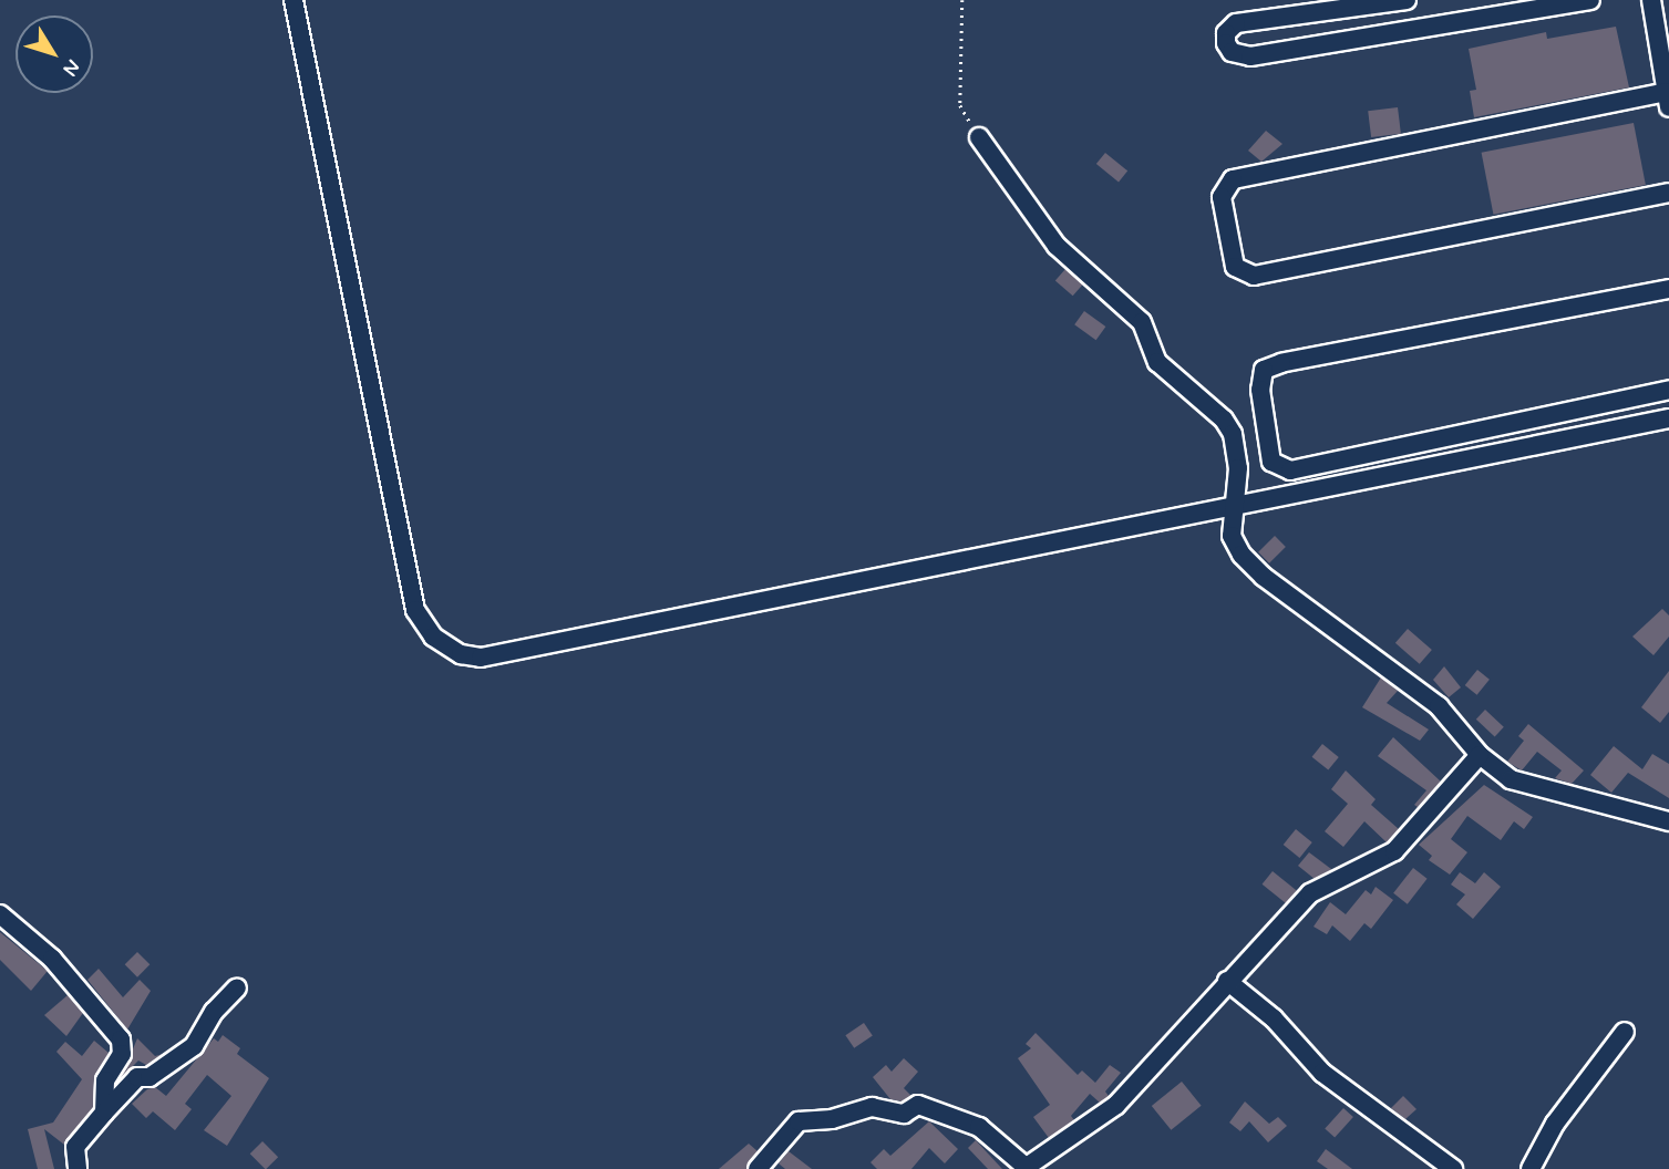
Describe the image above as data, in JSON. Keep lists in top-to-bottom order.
{
  "north": "bottom right"
}
